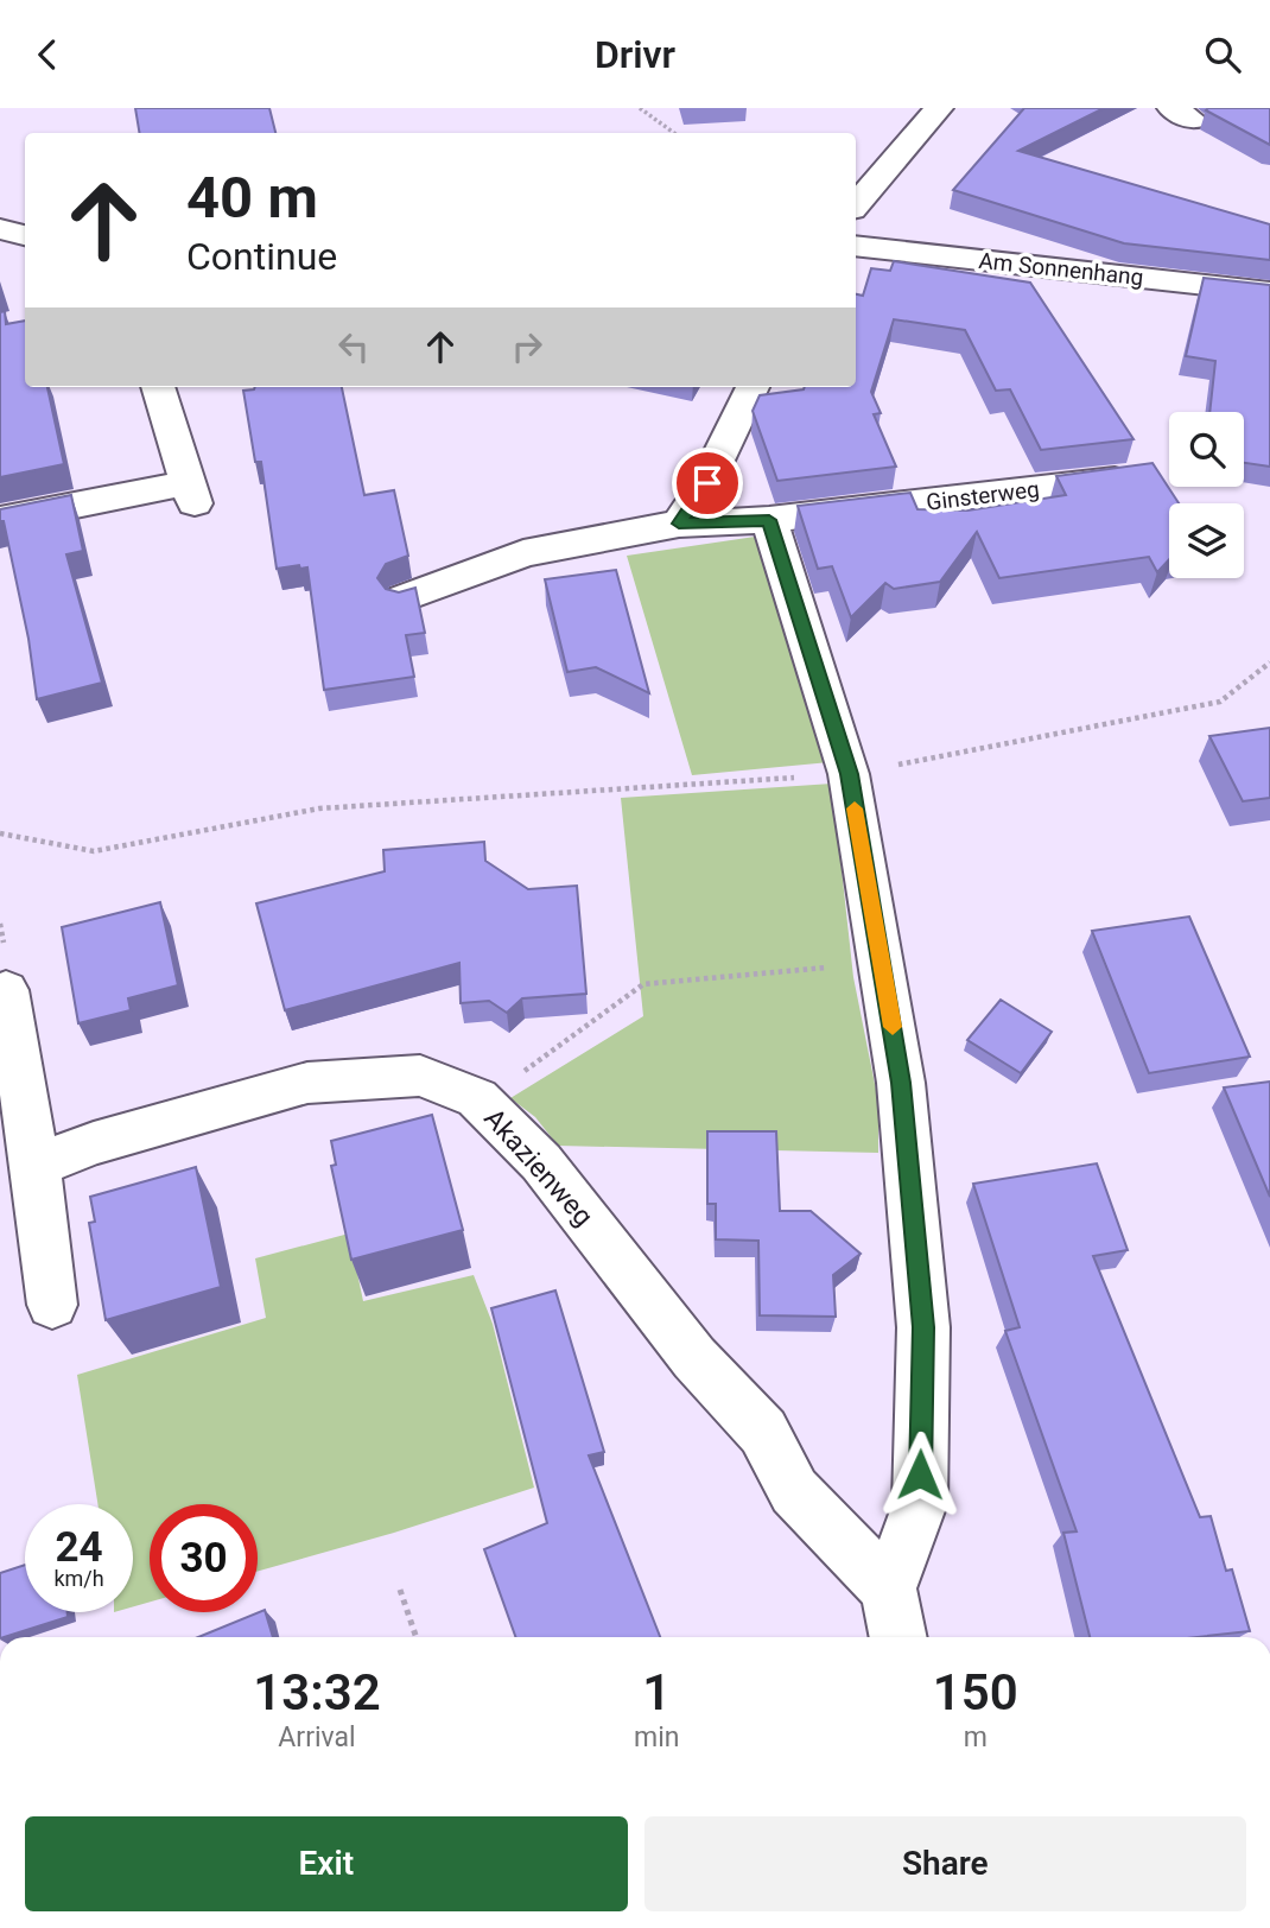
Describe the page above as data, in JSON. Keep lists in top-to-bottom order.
{
  "streets": {
    "street": ["Am Sonnenhang", "Ginsterweg", "Akazienweg"]
  },
  "page": {
    "header": "Drivr",
    "turn": ["40 m", "Continue"],
    "speed": "24 km/h",
    "limit": "30",
    "eta": [
      "13:32",
      "Arrival",
      "1",
      "min",
      "150",
      "m"
    ],
    "buttons": ["Exit", "Share"]
  }
}
